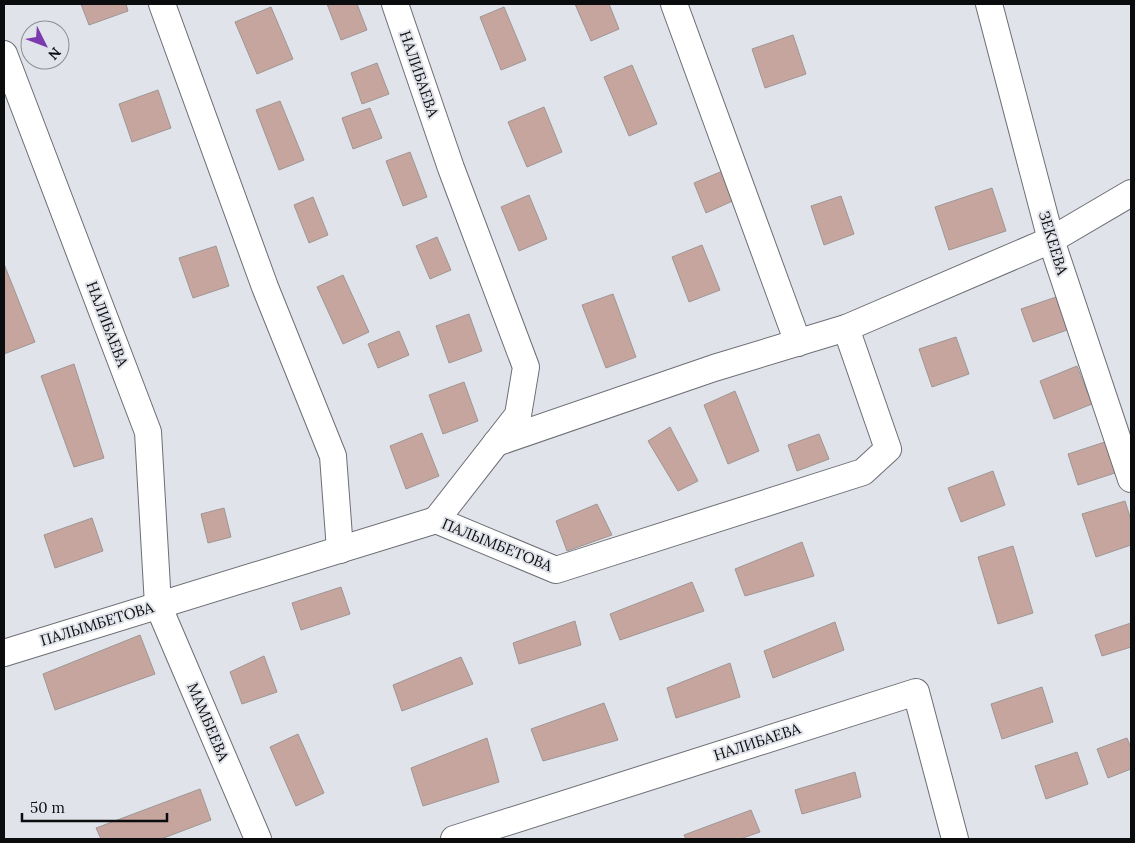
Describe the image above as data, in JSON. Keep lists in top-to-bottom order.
{
  "streets": {
    "street": [
      "НАЛИБАЕВА",
      "ЗЕКЕЕВА",
      "ПАЛЫМБЕТОВА",
      "МАМБЕЕВА"
    ]
  },
  "crossings": [
    ["НАЛИБАЕВА", "ПАЛЫМБЕТОВА"],
    ["НАЛИБАЕВА", "МАМБЕЕВА"],
    ["ПАЛЫМБЕТОВА", "МАМБЕЕВА"]
  ],
  "scale_bar": "50 m",
  "north": "bottom right"
}
